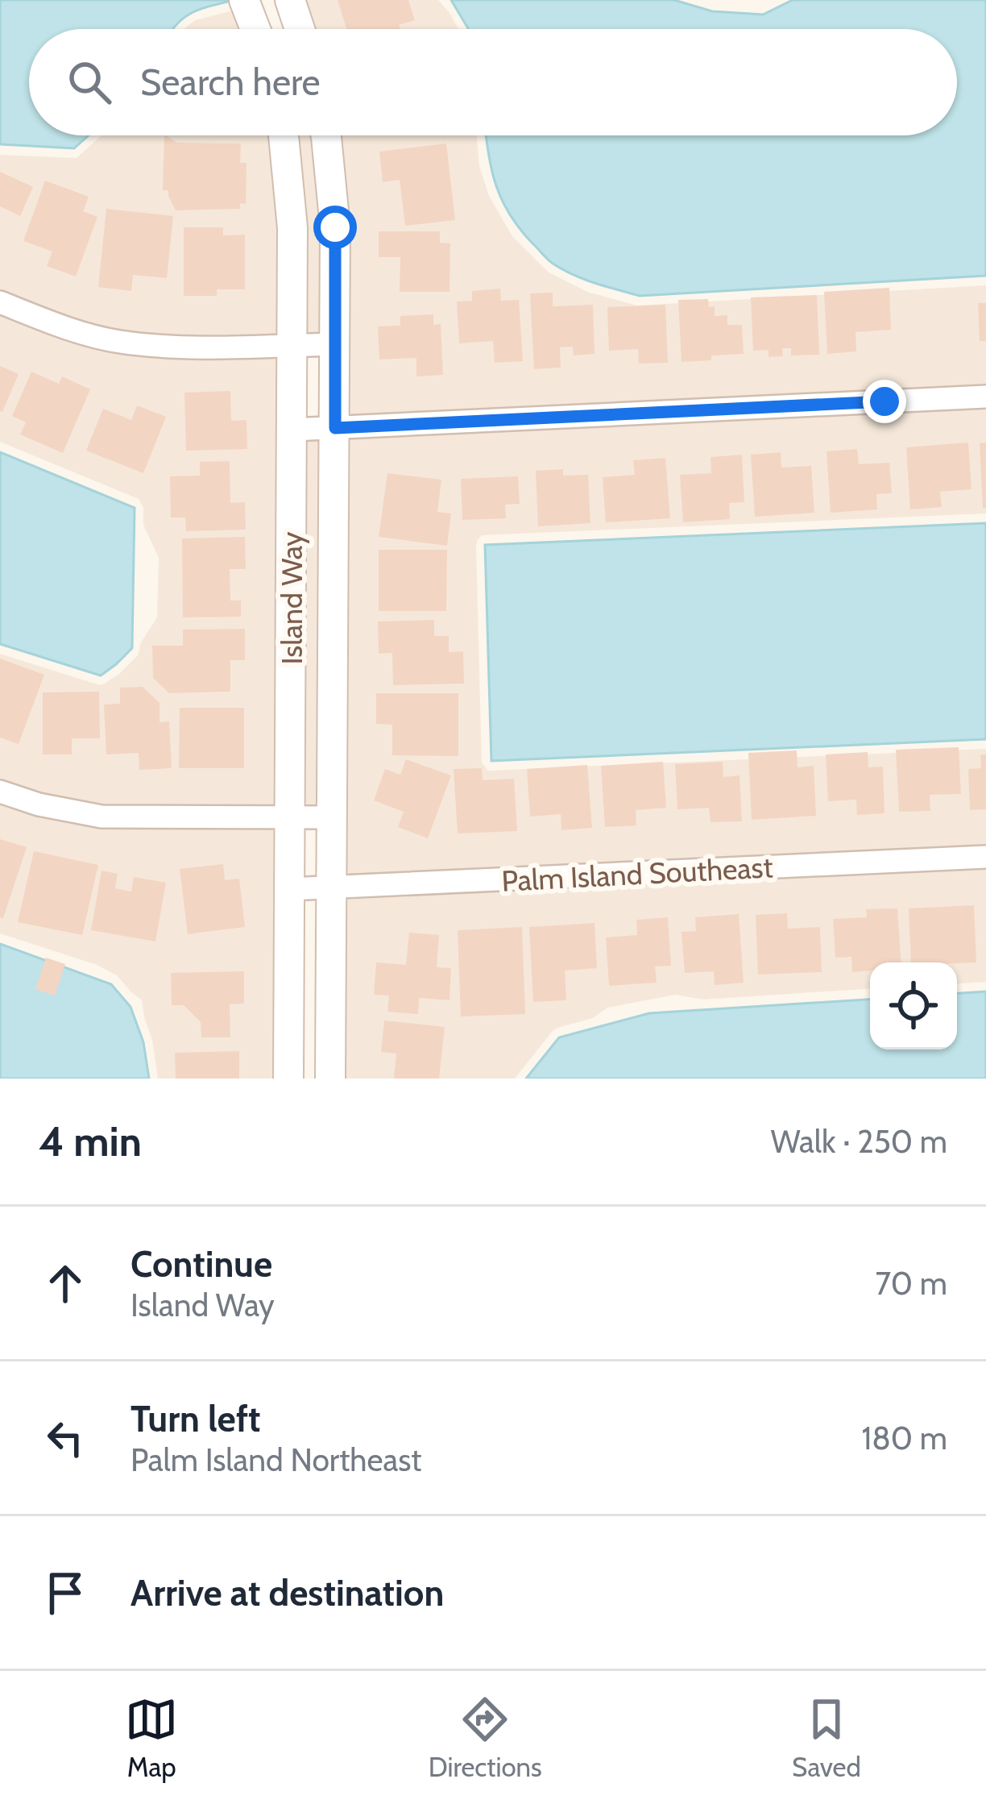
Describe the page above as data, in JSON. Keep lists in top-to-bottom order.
{
  "streets": {
    "street": ["Island Way", "Palm Island Southeast"]
  },
  "crossings": [
    ["Island Way", "Palm Island Southeast"]
  ],
  "page": {
    "search": "Search here",
    "heading": ["4 min", "Walk · 250 m"],
    "list": [
      ["Continue", "Island Way", "70 m"],
      ["Turn left", "Palm Island Northeast", "180 m"],
      "Arrive at destination"
    ],
    "nav": ["Map", "Directions", "Saved"]
  }
}
